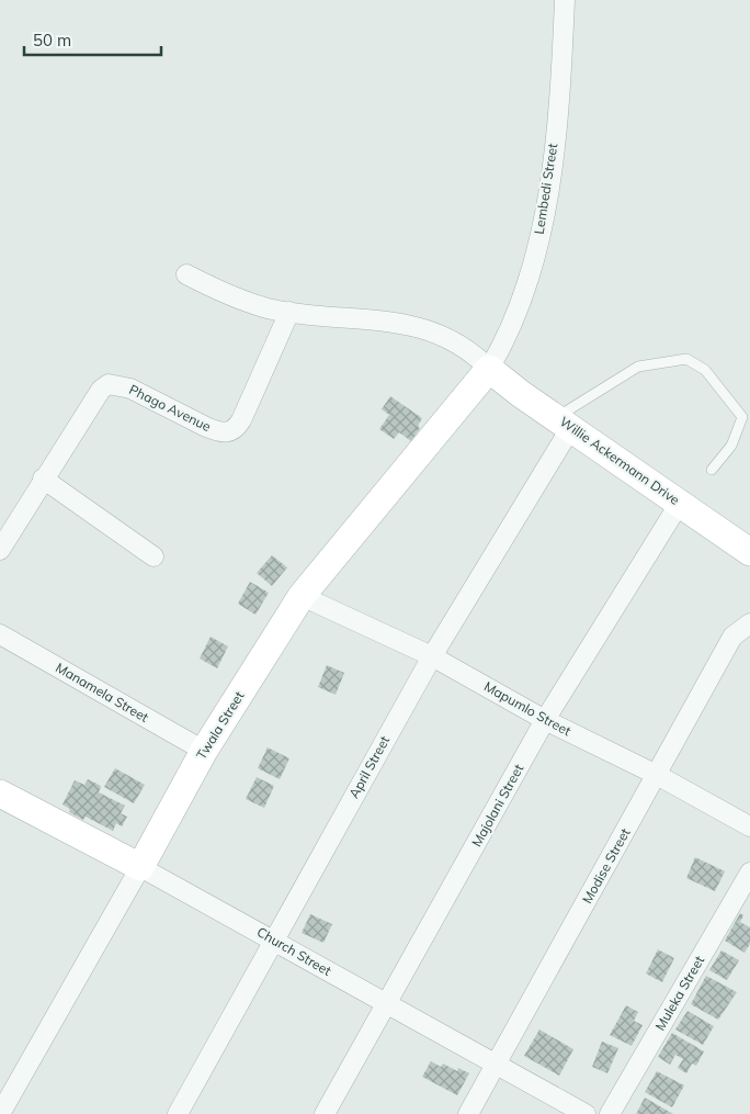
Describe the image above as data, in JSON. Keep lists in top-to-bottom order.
{
  "streets": {
    "street": [
      "Lembedi Street",
      "Phago Avenue",
      "Willie Ackermann Drive",
      "Manamela Street",
      "Mapumlo Street",
      "Twala Street",
      "April Street",
      "Majolani Street",
      "Modise Street",
      "Church Street",
      "Muleka Street"
    ]
  },
  "crossings": [
    ["Lembedi Street", "Willie Ackermann Drive"],
    ["Lembedi Street", "Twala Street"],
    ["Willie Ackermann Drive", "Twala Street"],
    ["Willie Ackermann Drive", "April Street"],
    ["Willie Ackermann Drive", "Majolani Street"],
    ["Manamela Street", "Twala Street"],
    ["Mapumlo Street", "Twala Street"],
    ["Mapumlo Street", "April Street"],
    ["Mapumlo Street", "Majolani Street"],
    ["Mapumlo Street", "Modise Street"],
    ["Twala Street", "Church Street"],
    ["April Street", "Church Street"],
    ["Majolani Street", "Church Street"],
    ["Modise Street", "Church Street"]
  ],
  "scale_bar": "50 m"
}
